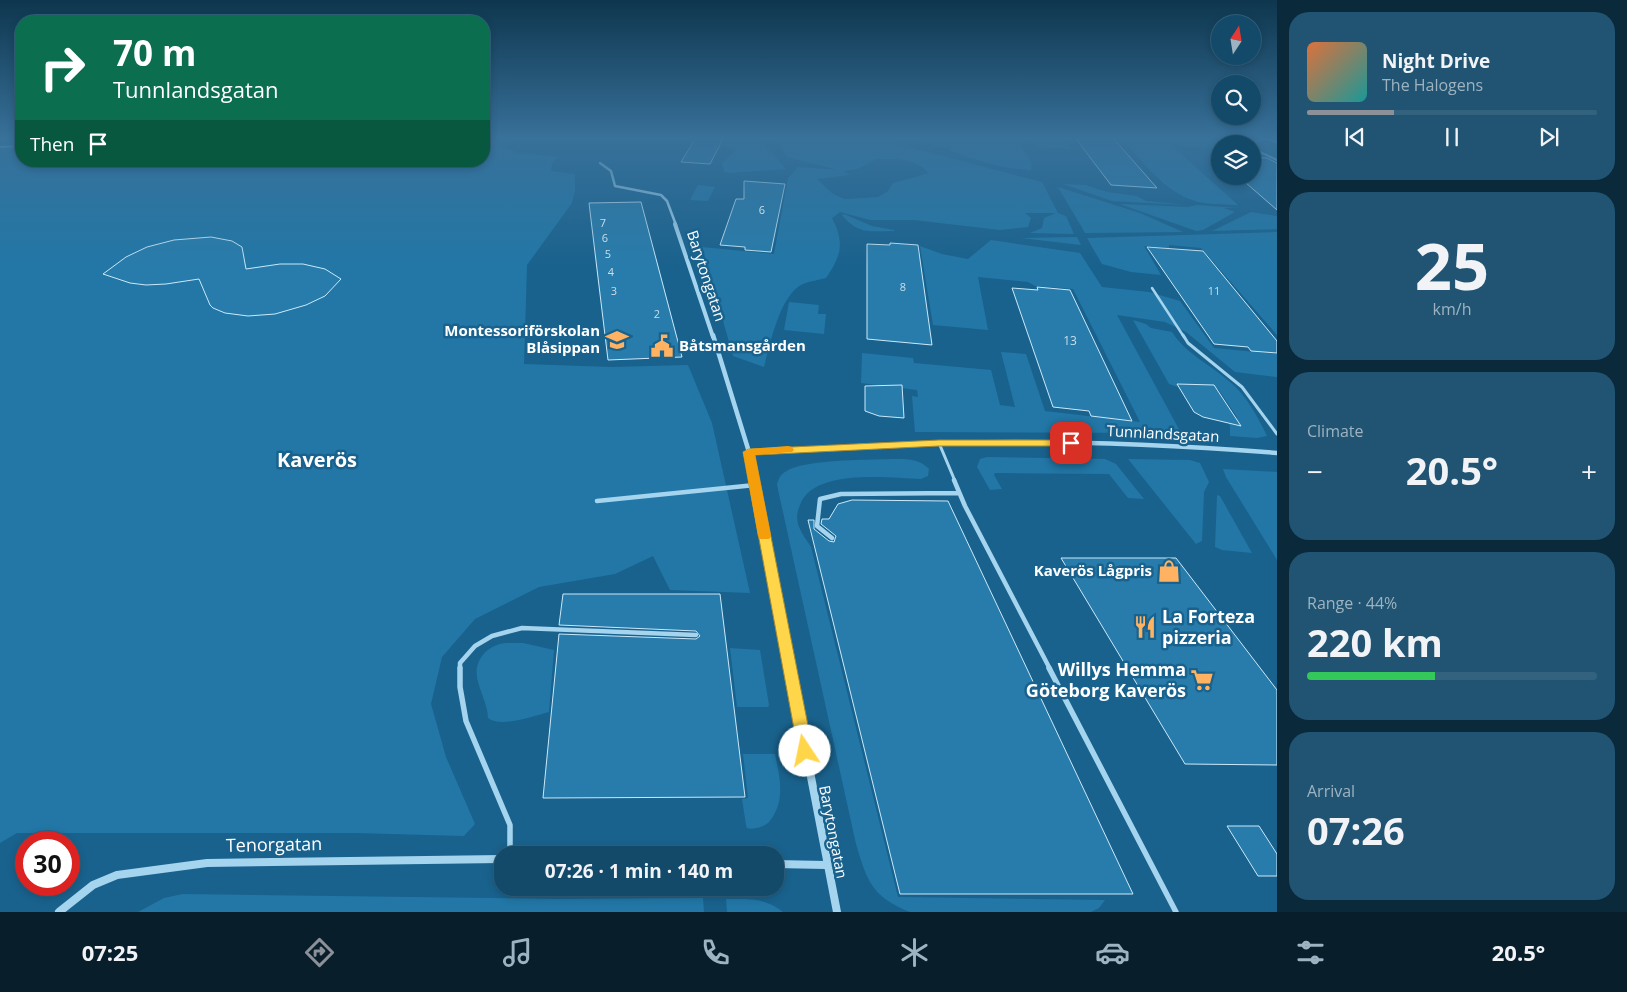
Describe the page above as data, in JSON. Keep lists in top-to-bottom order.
{
  "streets": {
    "street": ["Barytongatan", "Tunnlandsgatan", "Tenorgatan"]
  },
  "crossings": [
    ["Barytongatan", "Tunnlandsgatan"]
  ],
  "districts": ["Kaverös"],
  "places": {
    "school or university": ["Montessoriförskolan Blåsippan"],
    "public building": ["Båtsmansgården"],
    "shop": ["Kaverös Lågpris"],
    "restaurant": ["La Forteza pizzeria"],
    "supermarket": ["Willys Hemma Göteborg Kaverös"]
  },
  "house_numbers": [
    "6",
    "7",
    "6",
    "5",
    "4",
    "8",
    "3",
    "11",
    "2",
    "13"
  ],
  "north": "top",
  "page": {
    "turn": ["70 m", "Tunnlandsgatan"],
    "song": ["Night Drive", "The Halogens"],
    "then": "Then",
    "tile": [
      ["25", "km/h"],
      "Climate",
      ["Range · 44%", "220 km"],
      ["Arrival", "07:26"]
    ],
    "heat": ["−", "20.5°", "+"],
    "limit": "30",
    "trip": "07:26 · 1 min · 140 m",
    "tabs": ["07:25", "20.5°"]
  }
}
